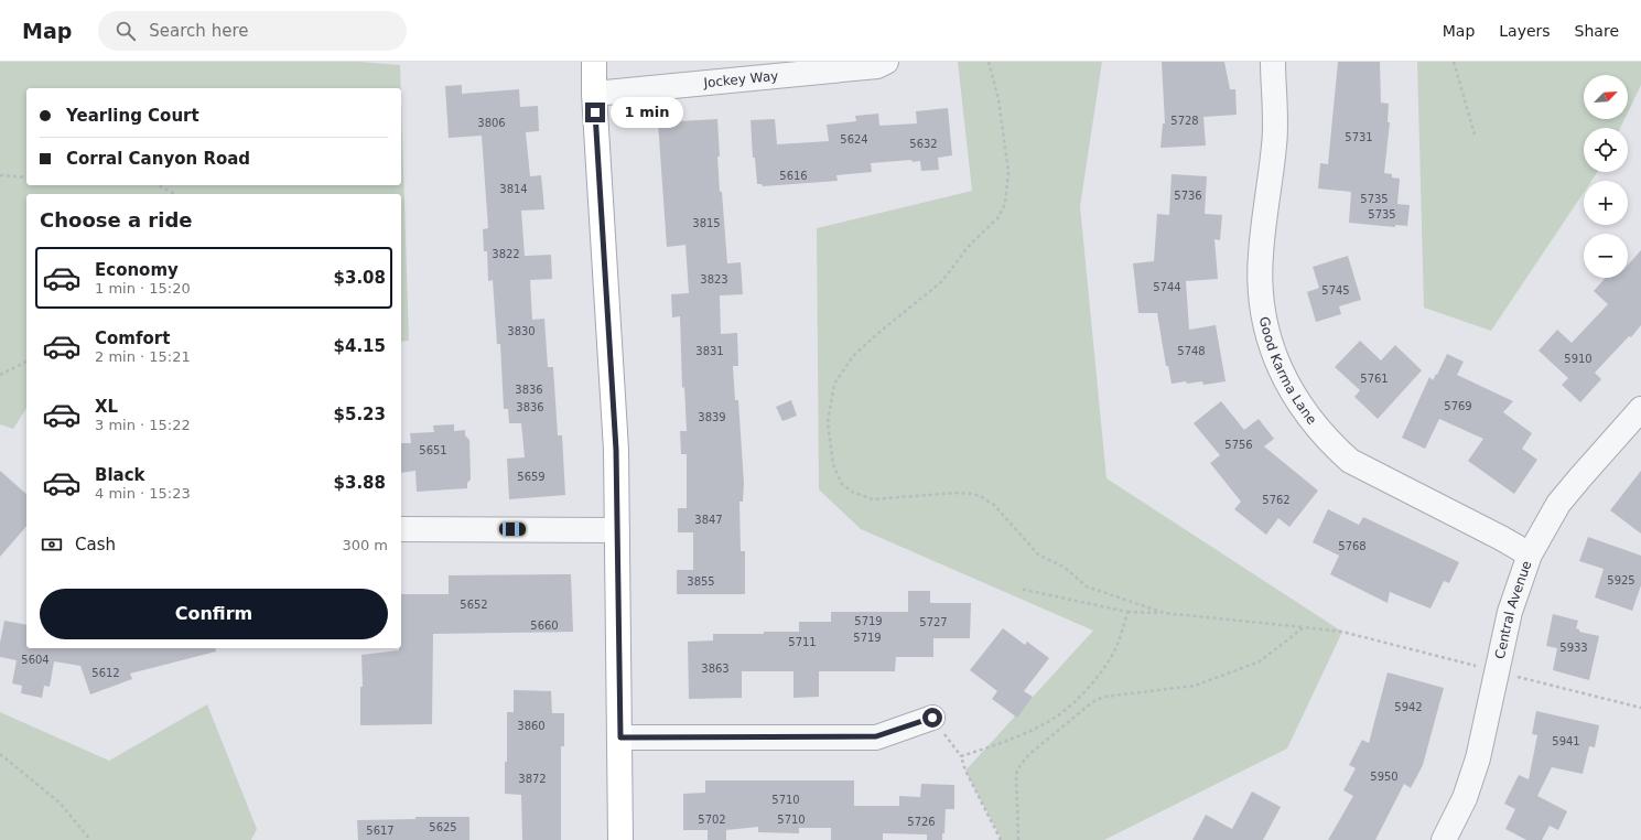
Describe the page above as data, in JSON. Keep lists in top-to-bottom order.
{
  "streets": {
    "street": ["Jockey Way", "Good Karma Lane", "Central Avenue"]
  },
  "crossings": [
    ["Good Karma Lane", "Central Avenue"]
  ],
  "house_numbers": [
    "5728",
    "3806",
    "5731",
    "5624",
    "5632",
    "5616",
    "3814",
    "5736",
    "5735",
    "5735",
    "3815",
    "3822",
    "3823",
    "5744",
    "5745",
    "3830",
    "3831",
    "5748",
    "5910",
    "5761",
    "3836",
    "5769",
    "3836",
    "3839",
    "5756",
    "5651",
    "5659",
    "5762",
    "3847",
    "5768",
    "5925",
    "3855",
    "5652",
    "5719",
    "5727",
    "5660",
    "5719",
    "5711",
    "5933",
    "5604",
    "3863",
    "5612",
    "5942",
    "3860",
    "5941",
    "5950",
    "3872",
    "5710",
    "5702",
    "5710",
    "5726",
    "5625",
    "5617"
  ],
  "north": "top right",
  "page": {
    "header": "Map",
    "search": "Search here",
    "nav": ["Map", "Layers", "Share"],
    "map_buttons": ["+", "−"],
    "banner": ["Yearling Court", "Corral Canyon Road"],
    "bubble": "1 min",
    "heading": "Choose a ride",
    "list": [
      {
        "name": "Economy",
        "note": "1 min · 15:20",
        "value": "$3.08"
      },
      {
        "name": "Comfort",
        "note": "2 min · 15:21",
        "value": "$4.15"
      },
      {
        "name": "XL",
        "note": "3 min · 15:22",
        "value": "$5.23"
      },
      {
        "name": "Black",
        "note": "4 min · 15:23",
        "value": "$3.88"
      }
    ],
    "pay": ["Cash", "300 m"],
    "buttons": "Confirm"
  }
}
